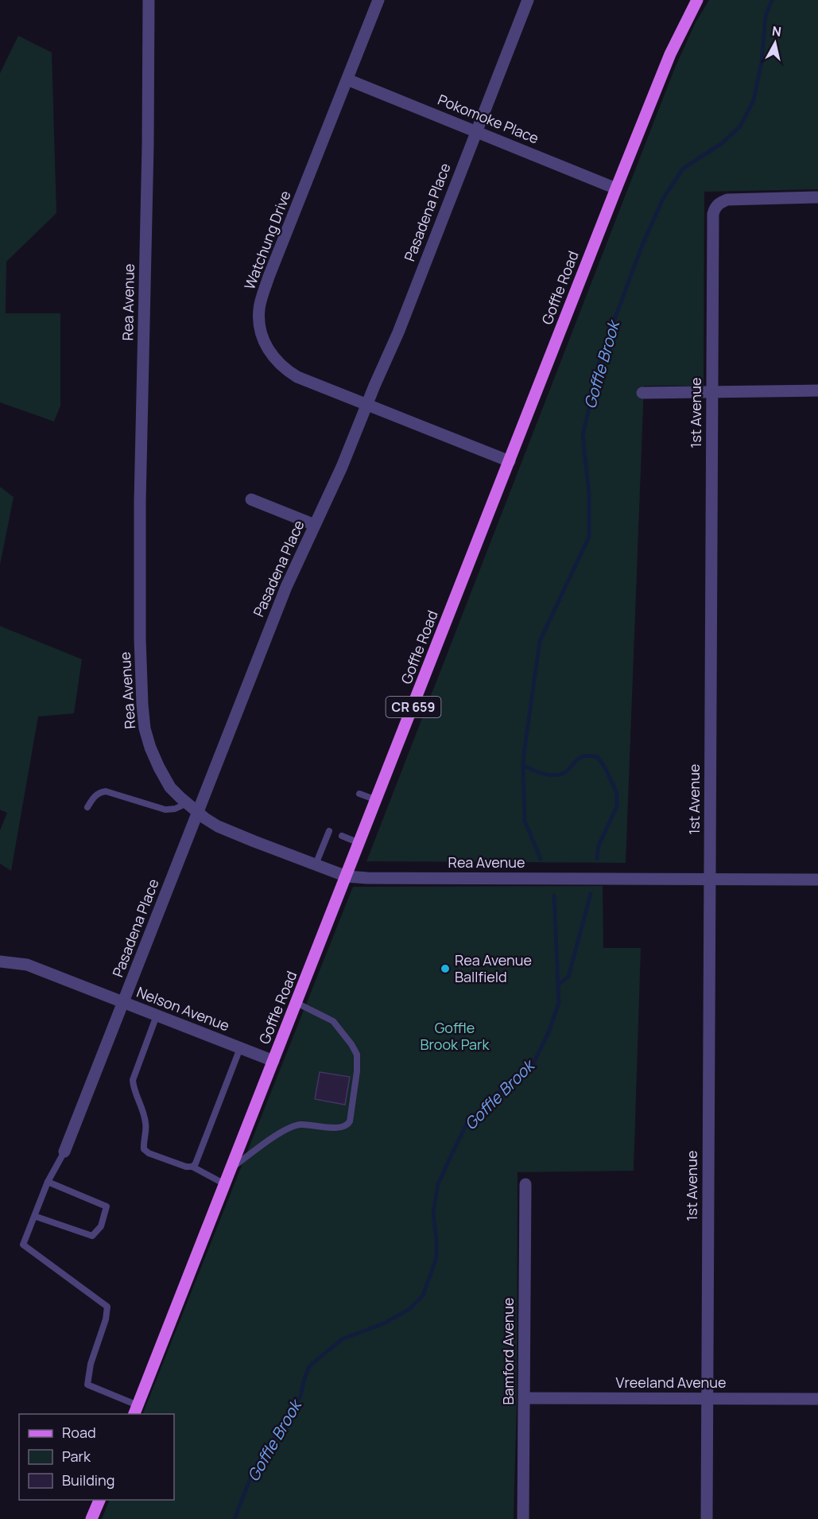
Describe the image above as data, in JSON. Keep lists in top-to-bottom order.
{
  "streets": {
    "main road": ["Goffle Road", "CR 659"],
    "street": [
      "Pokomoke Place",
      "Pasadena Place",
      "Watchung Drive",
      "Rea Avenue",
      "1st Avenue",
      "Nelson Avenue",
      "Bamford Avenue",
      "Vreeland Avenue"
    ]
  },
  "crossings": [
    ["Pokomoke Place", "Pasadena Place"],
    ["Pokomoke Place", "Watchung Drive"],
    ["Pokomoke Place", "Goffle Road"],
    ["Pasadena Place", "Watchung Drive"],
    ["Pasadena Place", "Rea Avenue"],
    ["Pasadena Place", "Nelson Avenue"],
    ["Watchung Drive", "Goffle Road"],
    ["Goffle Road", "Rea Avenue"],
    ["Goffle Road", "Nelson Avenue"],
    ["Rea Avenue", "1st Avenue"],
    ["1st Avenue", "Vreeland Avenue"],
    ["Bamford Avenue", "Vreeland Avenue"]
  ],
  "water": ["Goffle Brook"],
  "parks": ["Goffle Brook Park"],
  "places": ["Rea Avenue Ballfield"],
  "legend": ["Road", "Park", "Building"],
  "north": "top"
}
